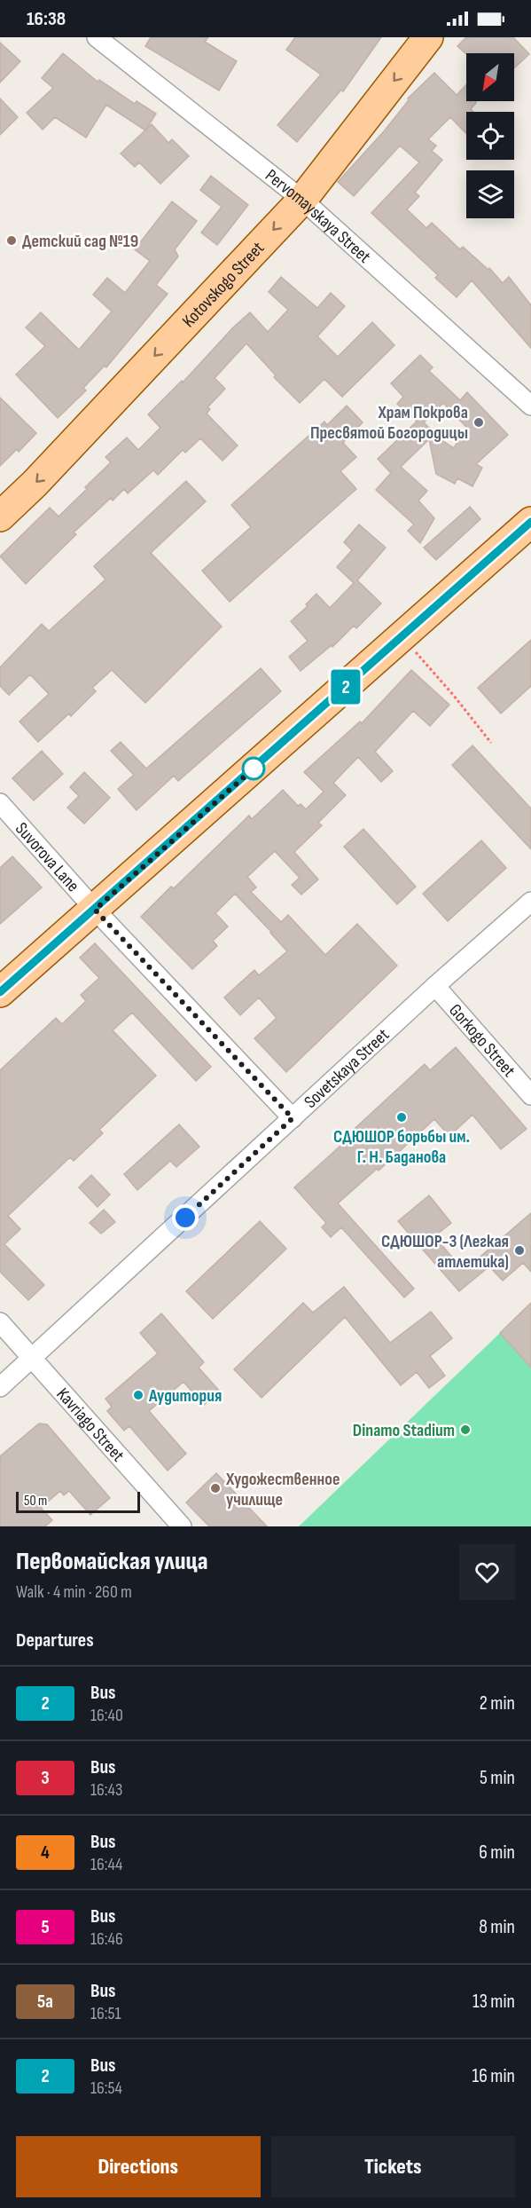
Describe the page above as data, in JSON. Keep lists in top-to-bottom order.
{
  "streets": {
    "main road": ["Kotovskogo Street"],
    "street": [
      "Pervomayskaya Street",
      "Suvorova Lane",
      "Gorkogo Street",
      "Sovetskaya Street",
      "Kavriago Street"
    ]
  },
  "crossings": [
    ["Pervomayskaya Street", "Kotovskogo Street"],
    ["Suvorova Lane", "Sovetskaya Street"],
    ["Gorkogo Street", "Sovetskaya Street"],
    ["Sovetskaya Street", "Kavriago Street"]
  ],
  "one_way": ["Kotovskogo Street"],
  "places": [
    "Детский сад №19",
    "Храм Покрова Пресвятой Богородицы",
    "СДЮШОР борьбы им. Г. Н. Баданова",
    "СДЮШОР-3 (Легкая атлетика)",
    "Аудитория",
    "Dinamo Stadium",
    "Художественное училище"
  ],
  "lines": ["bus line 2"],
  "scale_bar": "50 m",
  "north": "bottom left",
  "page": {
    "status": "16:38",
    "on_map": "2",
    "scale": "50 m",
    "heading": [
      ["Первомайская улица", "Walk · 4 min · 260 m"],
      "Departures"
    ],
    "list": [
      {
        "mark": "2",
        "name": "Bus",
        "note": "16:40",
        "value": "2 min"
      },
      {
        "mark": "3",
        "name": "Bus",
        "note": "16:43",
        "value": "5 min"
      },
      {
        "mark": "4",
        "name": "Bus",
        "note": "16:44",
        "value": "6 min"
      },
      {
        "mark": "5",
        "name": "Bus",
        "note": "16:46",
        "value": "8 min"
      },
      {
        "mark": "5а",
        "name": "Bus",
        "note": "16:51",
        "value": "13 min"
      },
      {
        "mark": "2",
        "name": "Bus",
        "note": "16:54",
        "value": "16 min"
      }
    ],
    "buttons": ["Directions", "Tickets"]
  }
}
